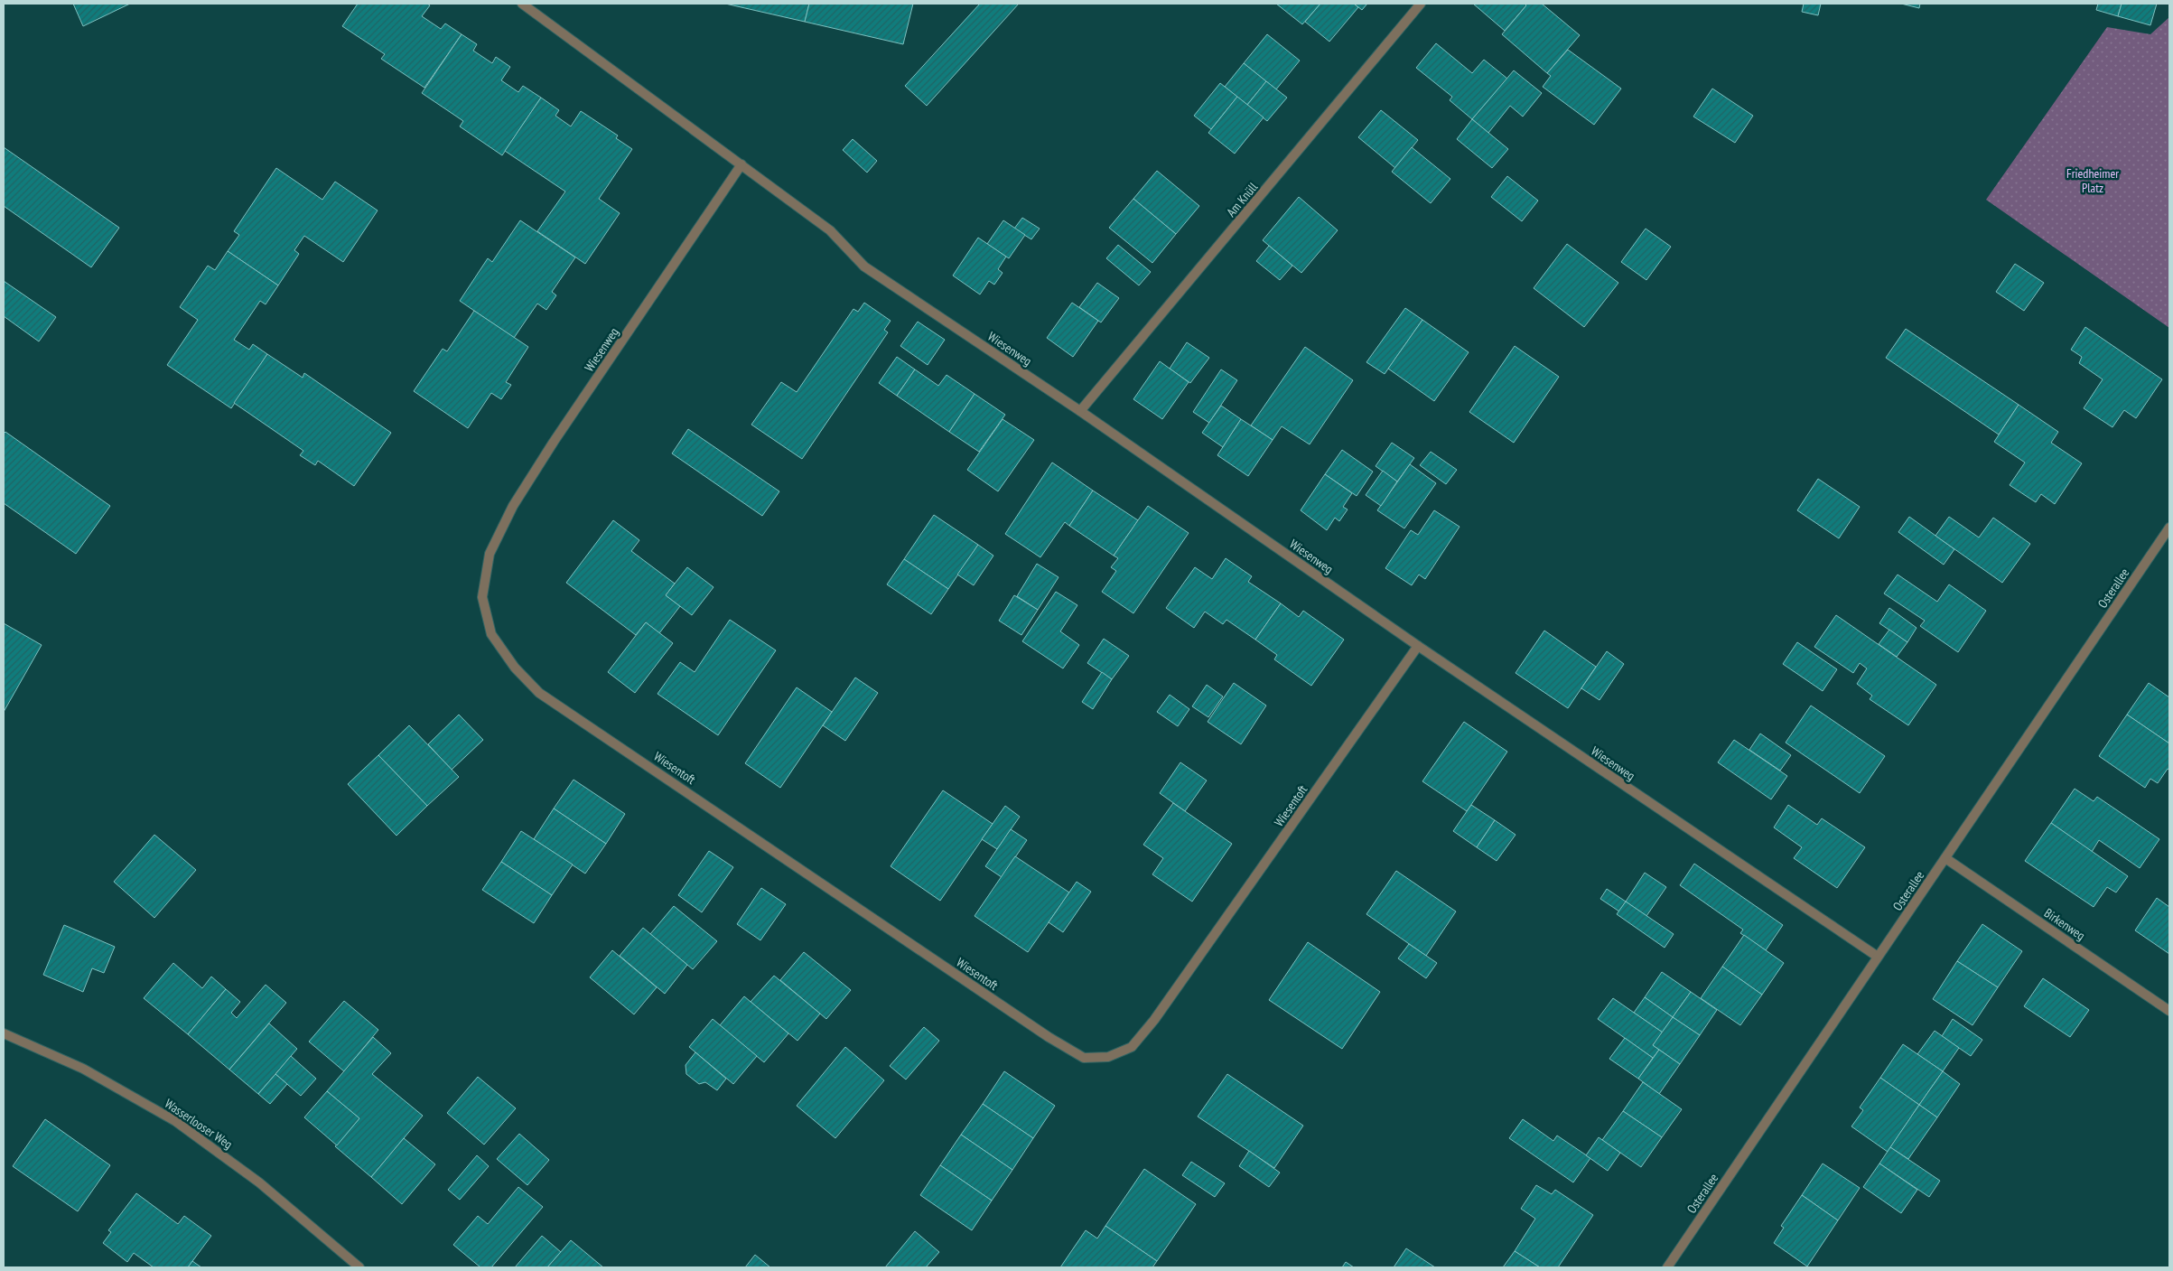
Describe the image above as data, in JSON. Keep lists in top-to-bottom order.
{
  "streets": {
    "street": [
      "Am Knüll",
      "Wiesenweg",
      "Osterallee",
      "Wiesentoft",
      "Birkenweg",
      "Wasserlooser Weg"
    ]
  },
  "crossings": [
    ["Am Knüll", "Wiesenweg"],
    ["Wiesenweg", "Osterallee"],
    ["Wiesenweg", "Wiesentoft"],
    ["Osterallee", "Birkenweg"]
  ],
  "parks": ["Friedheimer Platz"]
}
